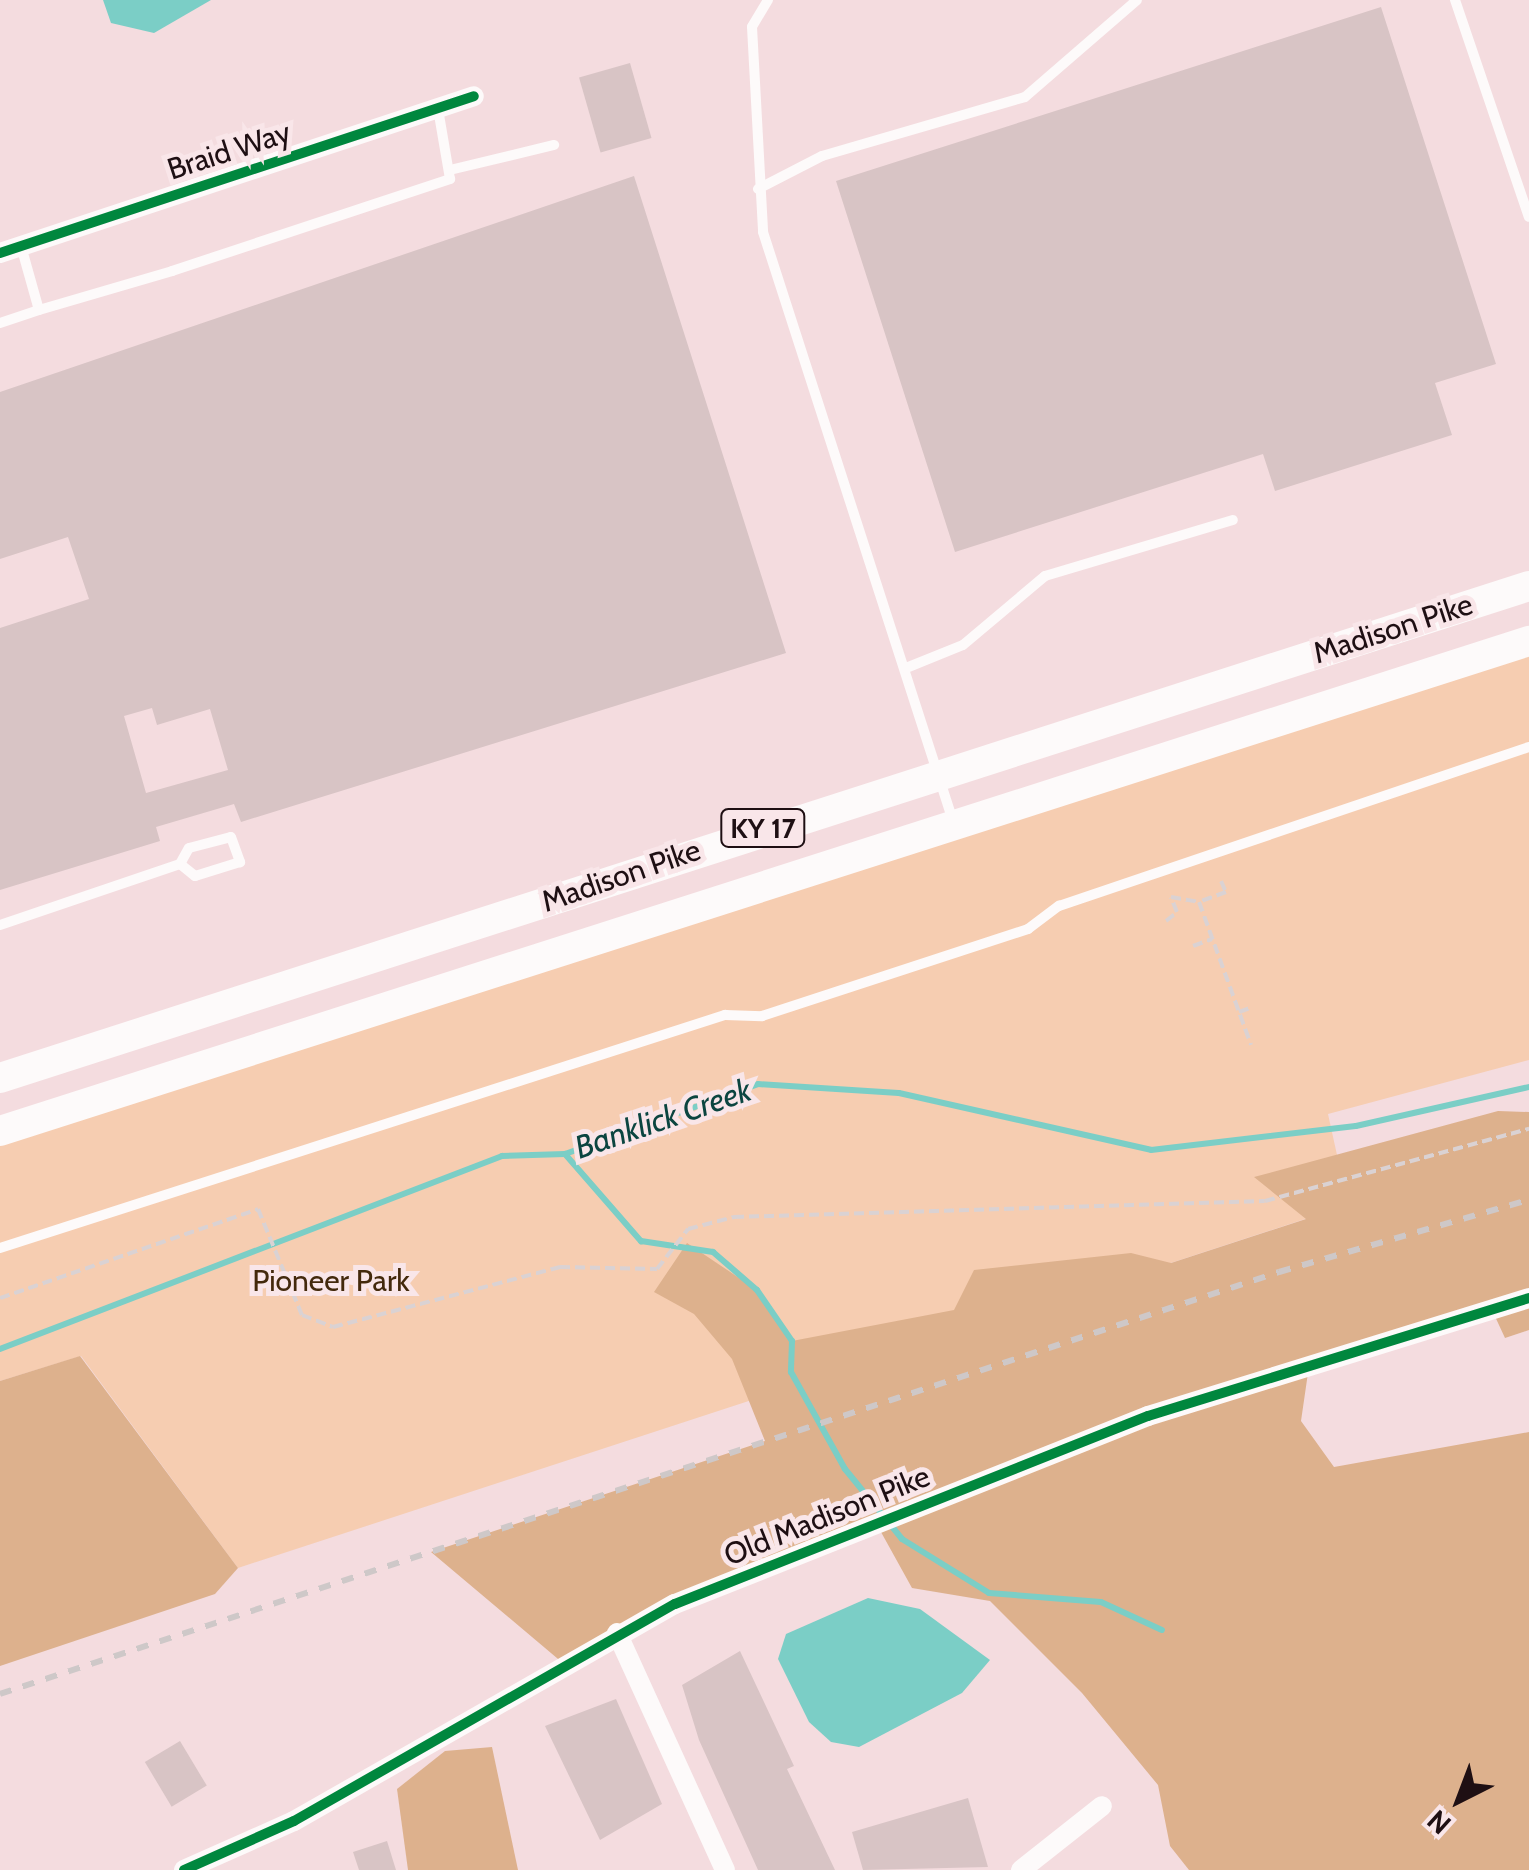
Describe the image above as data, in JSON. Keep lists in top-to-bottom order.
{
  "streets": {
    "main road": ["Madison Pike", "KY 17"],
    "street": ["Braid Way", "Old Madison Pike"]
  },
  "water": ["Banklick Creek"],
  "parks": ["Pioneer Park"],
  "north": "bottom left"
}
